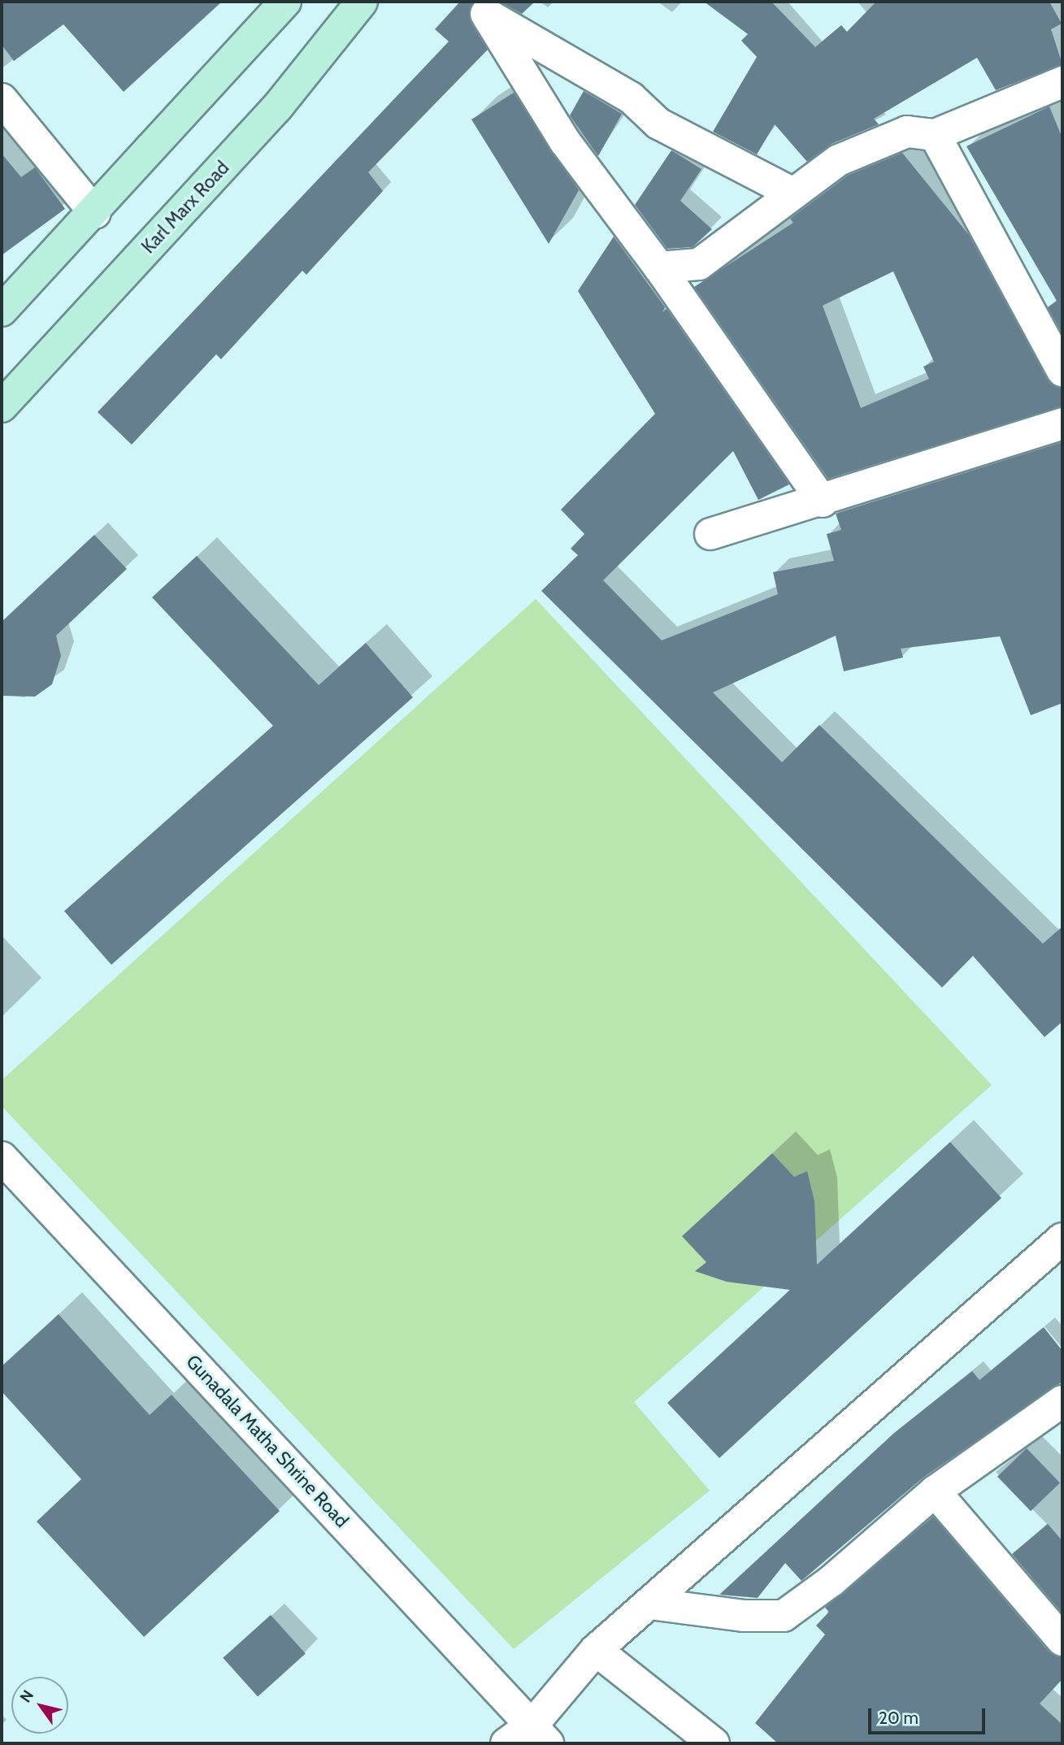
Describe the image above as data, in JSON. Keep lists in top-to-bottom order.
{
  "streets": {
    "main road": ["Karl Marx Road"],
    "street": ["Gunadala Matha Shrine Road"]
  },
  "scale_bar": "20 m",
  "north": "top left"
}
